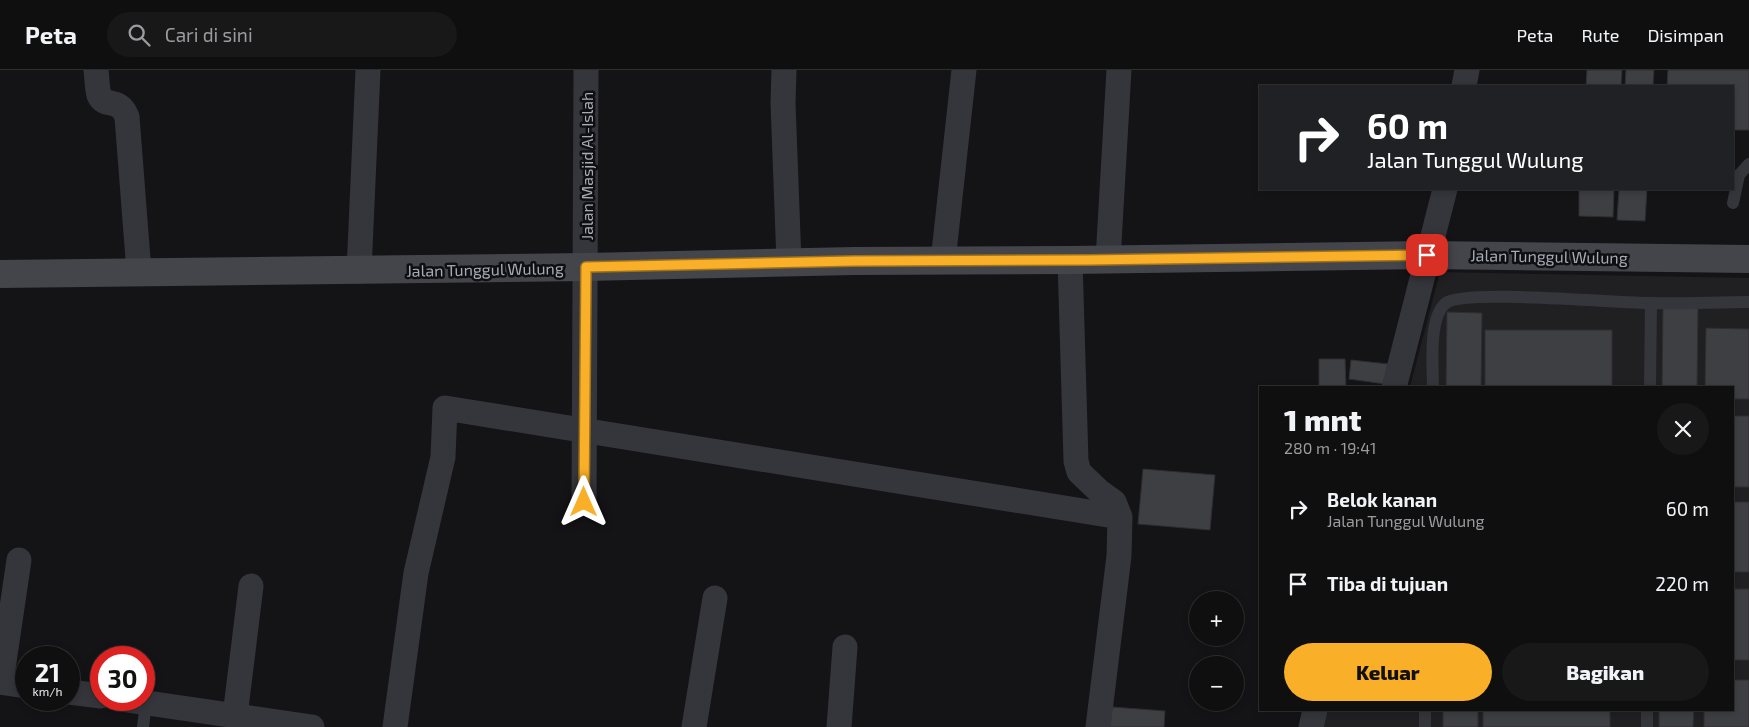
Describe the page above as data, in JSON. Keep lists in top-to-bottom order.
{
  "streets": {
    "main road": ["Jalan Tunggul Wulung"],
    "street": ["Jalan Masjid Al-Islah"]
  },
  "crossings": [
    ["Jalan Masjid Al-Islah", "Jalan Tunggul Wulung"]
  ],
  "page": {
    "header": "Peta",
    "search": "Cari di sini",
    "nav": ["Peta", "Rute", "Disimpan"],
    "turn": ["60 m", "Jalan Tunggul Wulung"],
    "heading": ["1 mnt", "280 m · 19:41"],
    "list": [
      {
        "name": "Belok kanan",
        "note": "Jalan Tunggul Wulung",
        "value": "60 m"
      },
      {
        "name": "Tiba di tujuan",
        "value": "220 m"
      }
    ],
    "map_buttons": ["+", "−"],
    "buttons": ["Keluar", "Bagikan"],
    "speed": "21 km/h",
    "limit": "30"
  }
}
